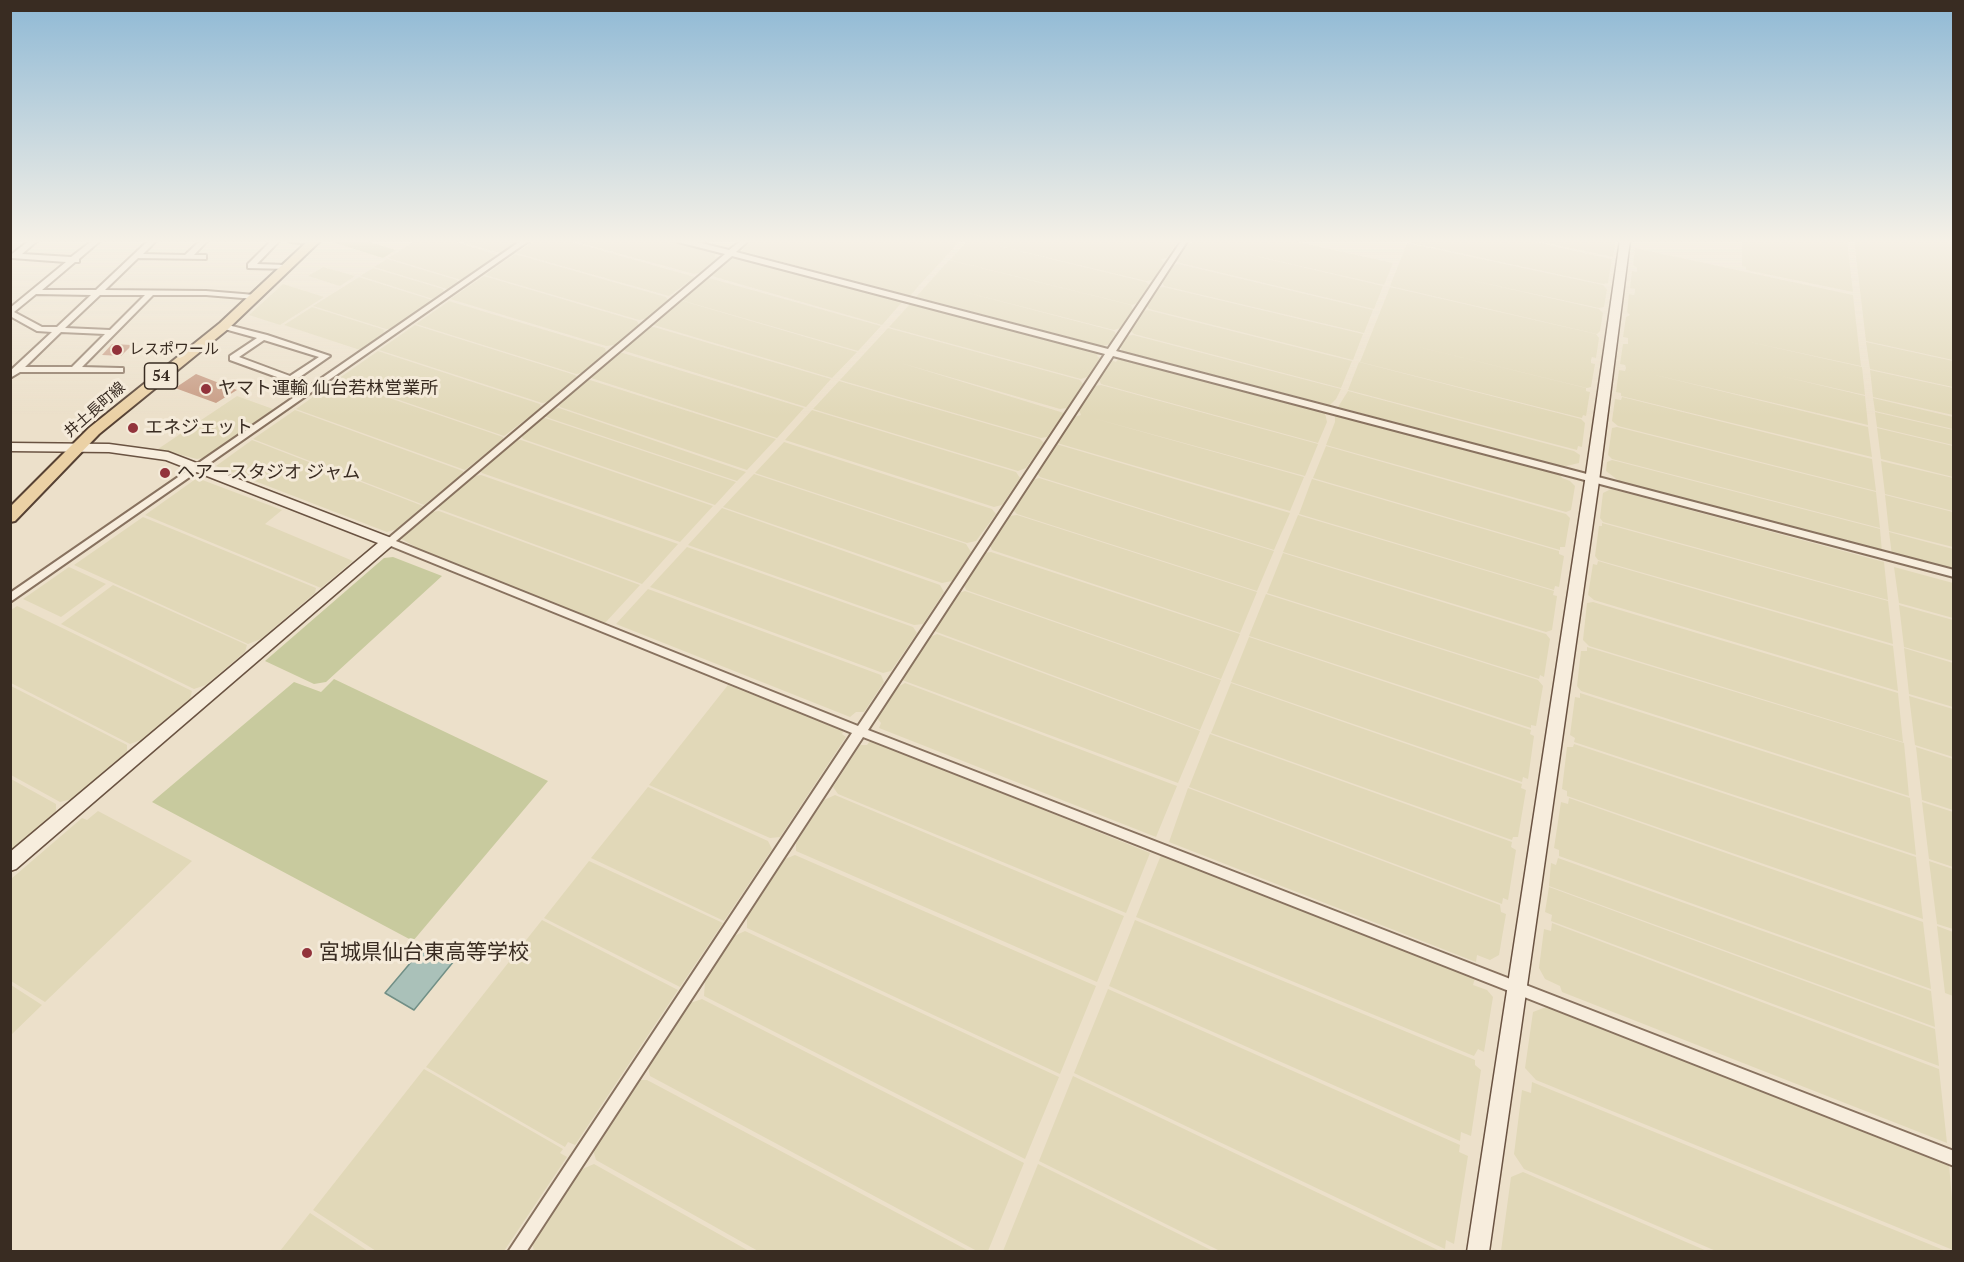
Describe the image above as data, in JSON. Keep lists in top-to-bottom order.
{
  "streets": {
    "main road": ["54", "井土長町線"]
  },
  "places": [
    "レスポワール",
    "ヤマト運輸 仙台若林営業所",
    "エネジェット",
    "ヘアースタジオ ジャム",
    "宮城県仙台東高等学校"
  ]
}
